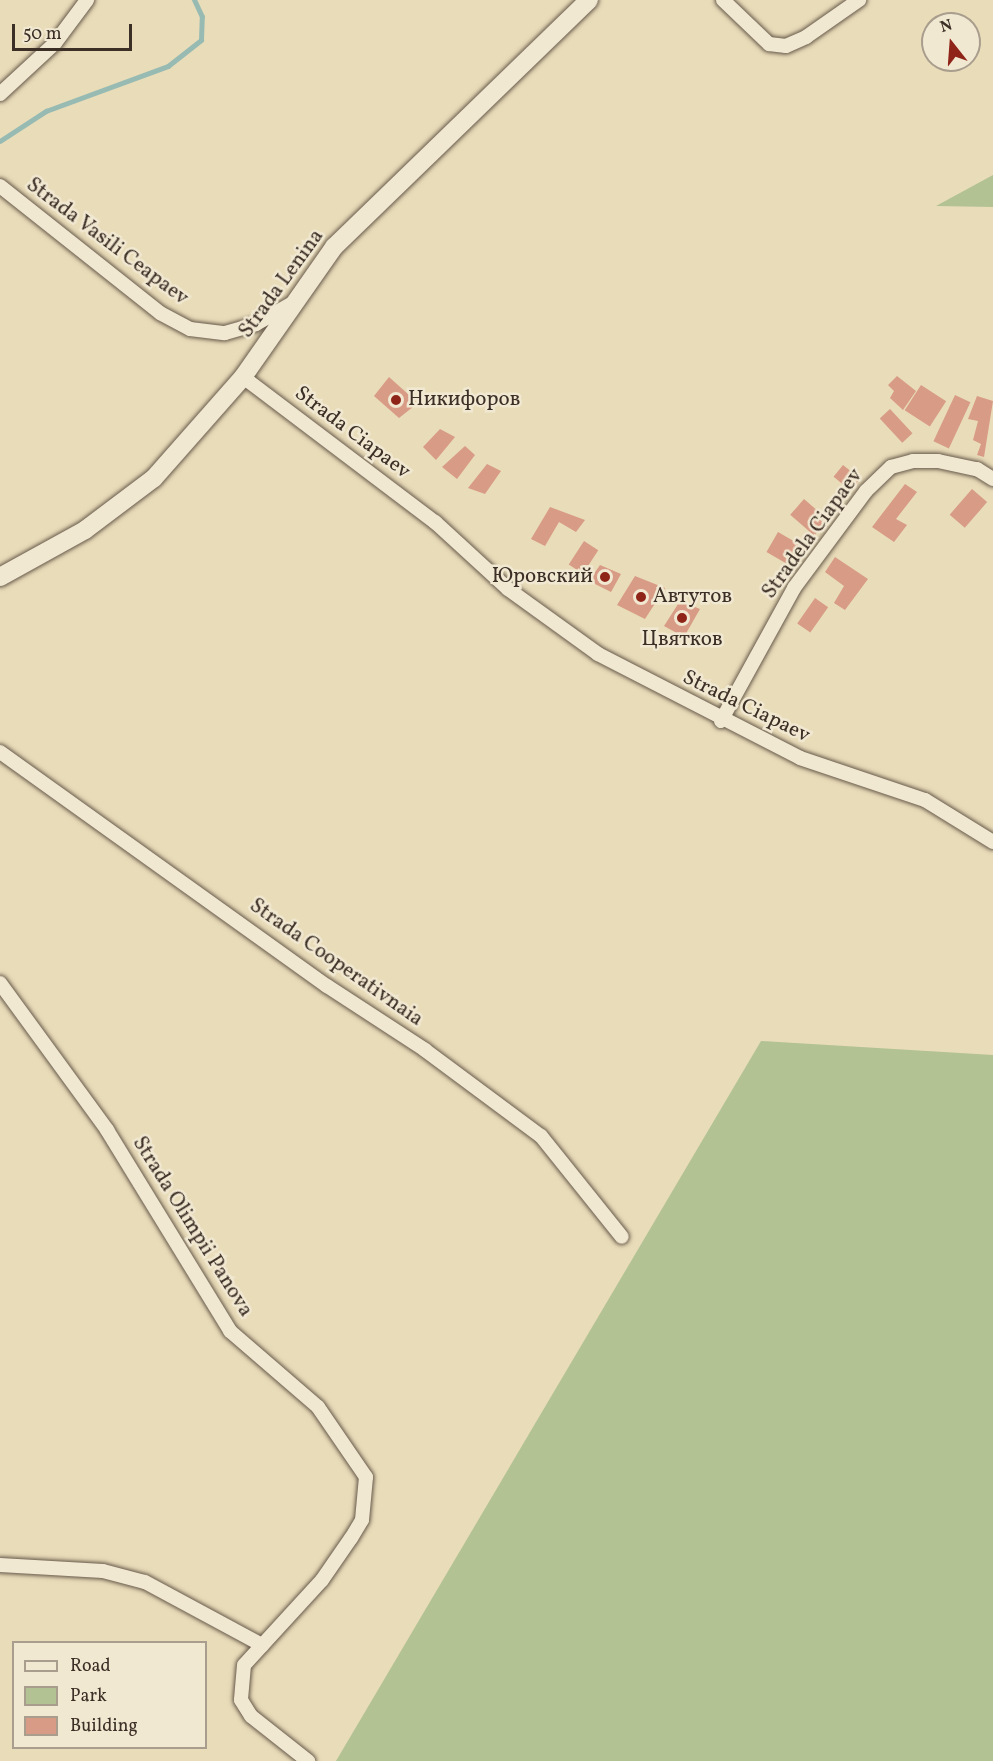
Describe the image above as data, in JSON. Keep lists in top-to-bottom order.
{
  "streets": {
    "street": [
      "Strada Vasili Ceapaev",
      "Strada Lenina",
      "Strada Ciapaev",
      "Stradela Ciapaev",
      "Strada Cooperativnaia",
      "Strada Olimpii Panova"
    ]
  },
  "crossings": [
    ["Strada Vasili Ceapaev", "Strada Lenina"],
    ["Strada Lenina", "Strada Ciapaev"],
    ["Strada Ciapaev", "Stradela Ciapaev"]
  ],
  "places": [
    "Никифоров",
    "Юровский",
    "Автутов",
    "Цвятков"
  ],
  "legend": ["Road", "Park", "Building"],
  "scale_bar": "50 m",
  "north": "top"
}
